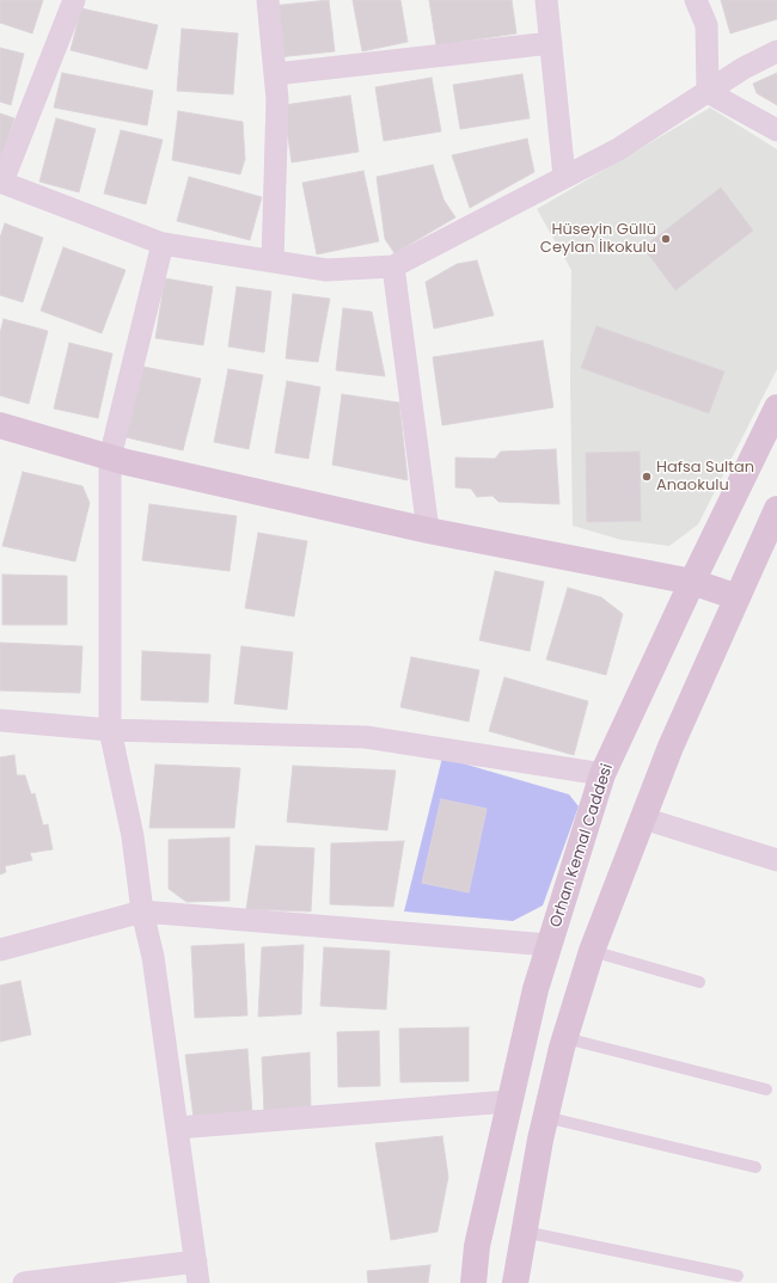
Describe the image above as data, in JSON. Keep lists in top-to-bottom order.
{
  "streets": {
    "main road": ["Orhan Kemal Caddesi"]
  },
  "places": ["Hüseyin Güllü Ceylan İlkokulu", "Hafsa Sultan Anaokulu"]
}
